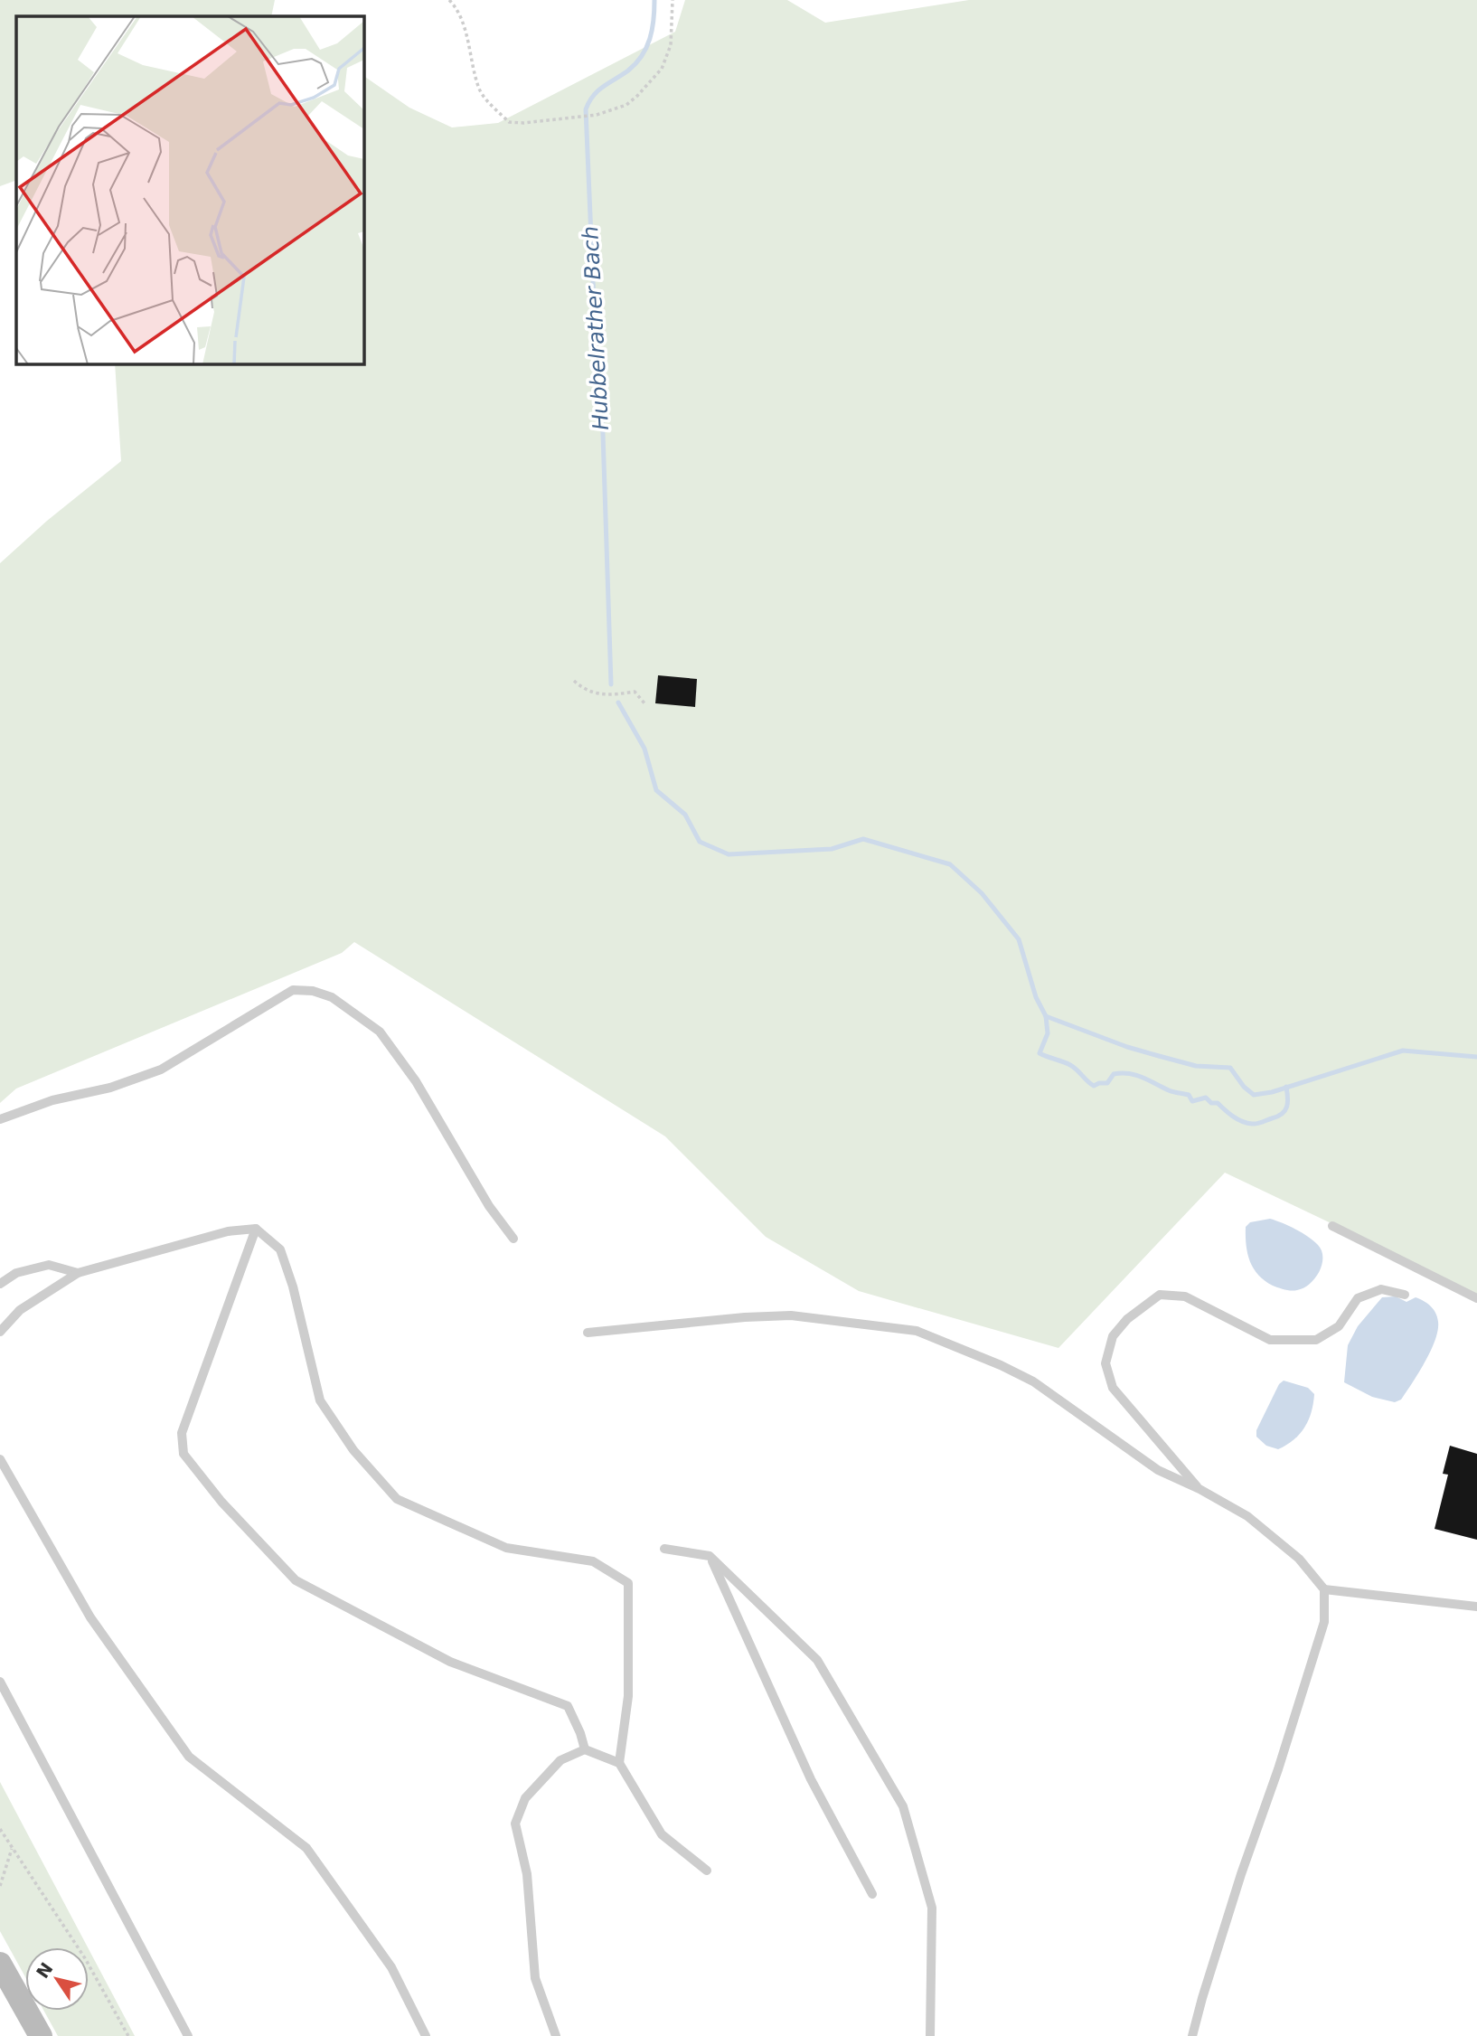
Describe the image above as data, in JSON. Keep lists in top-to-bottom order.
{
  "water": ["Hubbelrather Bach"],
  "north": "top left"
}
